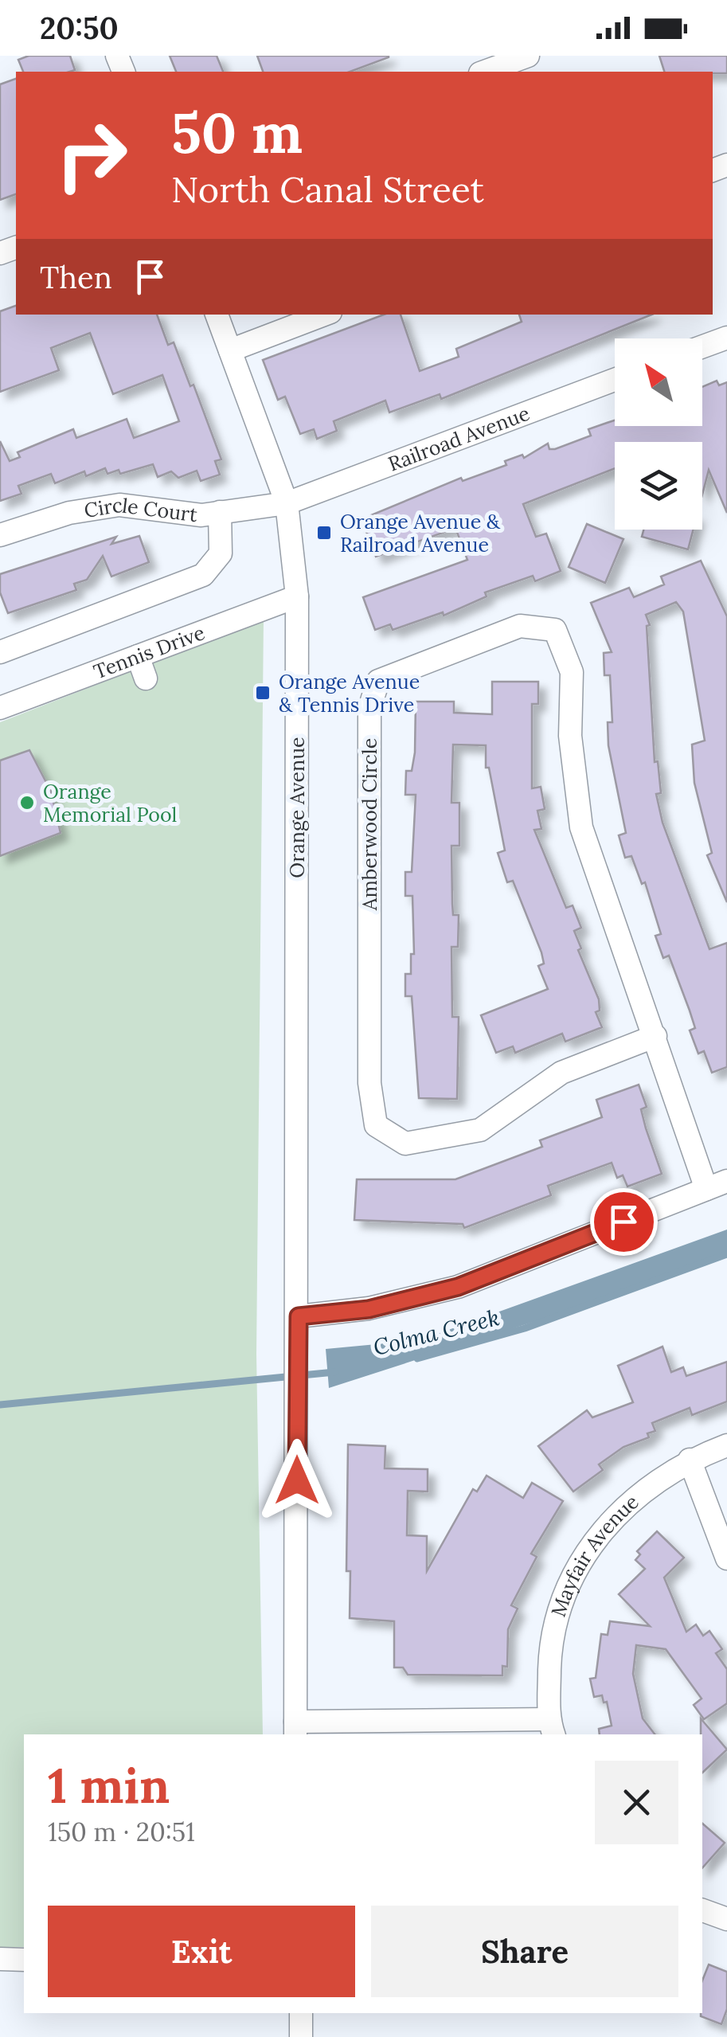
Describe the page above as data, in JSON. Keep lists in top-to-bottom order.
{
  "streets": {
    "street": [
      "Railroad Avenue",
      "Circle Court",
      "Tennis Drive",
      "Orange Avenue",
      "Amberwood Circle",
      "Mayfair Avenue"
    ]
  },
  "crossings": [
    ["Railroad Avenue", "Circle Court"],
    ["Railroad Avenue", "Orange Avenue"],
    ["Circle Court", "Orange Avenue"],
    ["Tennis Drive", "Orange Avenue"]
  ],
  "water": ["Colma Creek"],
  "places": {
    "transit": ["Orange Avenue & Railroad Avenue", "Orange Avenue & Tennis Drive"],
    "other": ["Orange Memorial Pool"]
  },
  "north": "top left",
  "page": {
    "status": "20:50",
    "turn": ["50 m", "North Canal Street"],
    "then": "Then",
    "heading": ["1 min", "150 m · 20:51"],
    "buttons": ["Exit", "Share"]
  }
}
